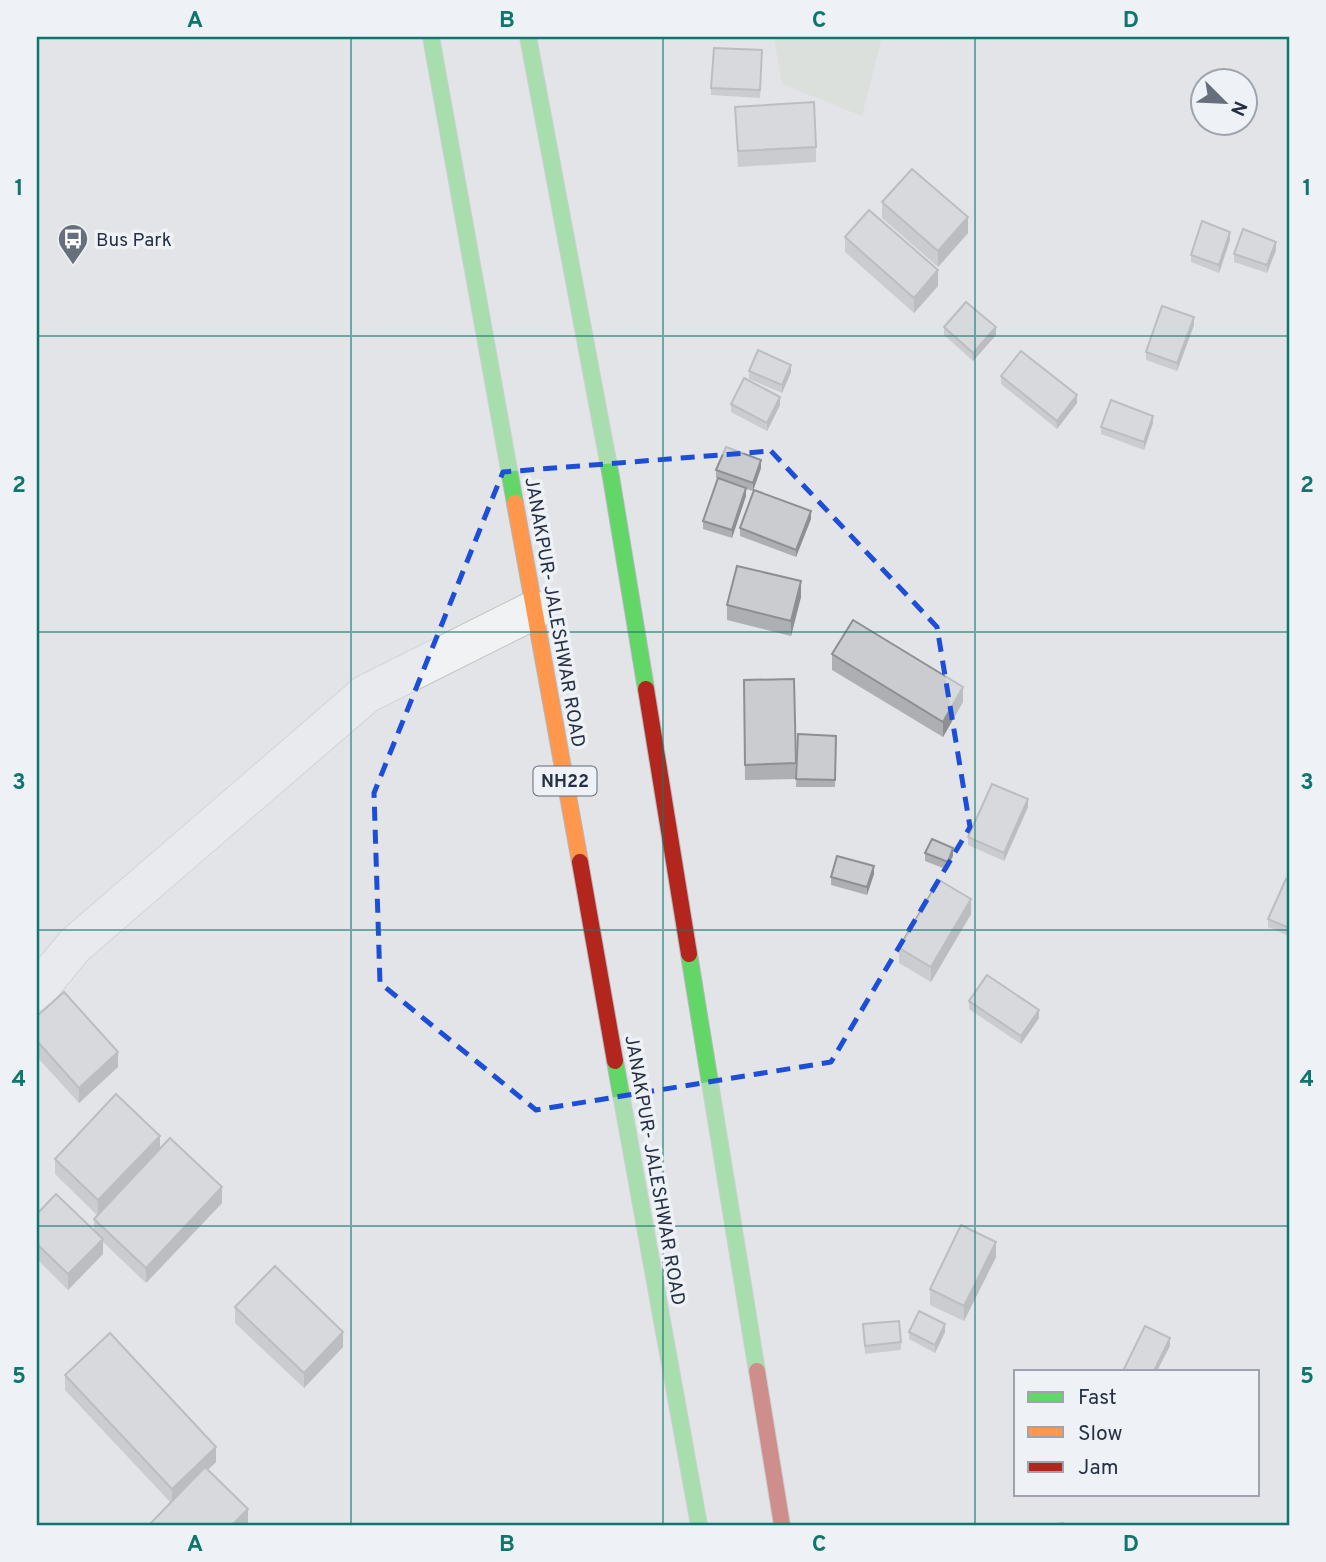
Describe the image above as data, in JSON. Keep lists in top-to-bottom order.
{
  "streets": {
    "highway": ["JANAKPUR- JALESHWAR ROAD", "NH22"]
  },
  "places": {
    "bus stop": ["Bus Park"]
  },
  "legend": ["Fast", "Slow", "Jam"],
  "north": "bottom right",
  "grid": {
    "columns": [
      "A",
      "B",
      "C",
      "D"
    ],
    "rows": [
      "1",
      "2",
      "3",
      "4",
      "5"
    ]
  }
}
